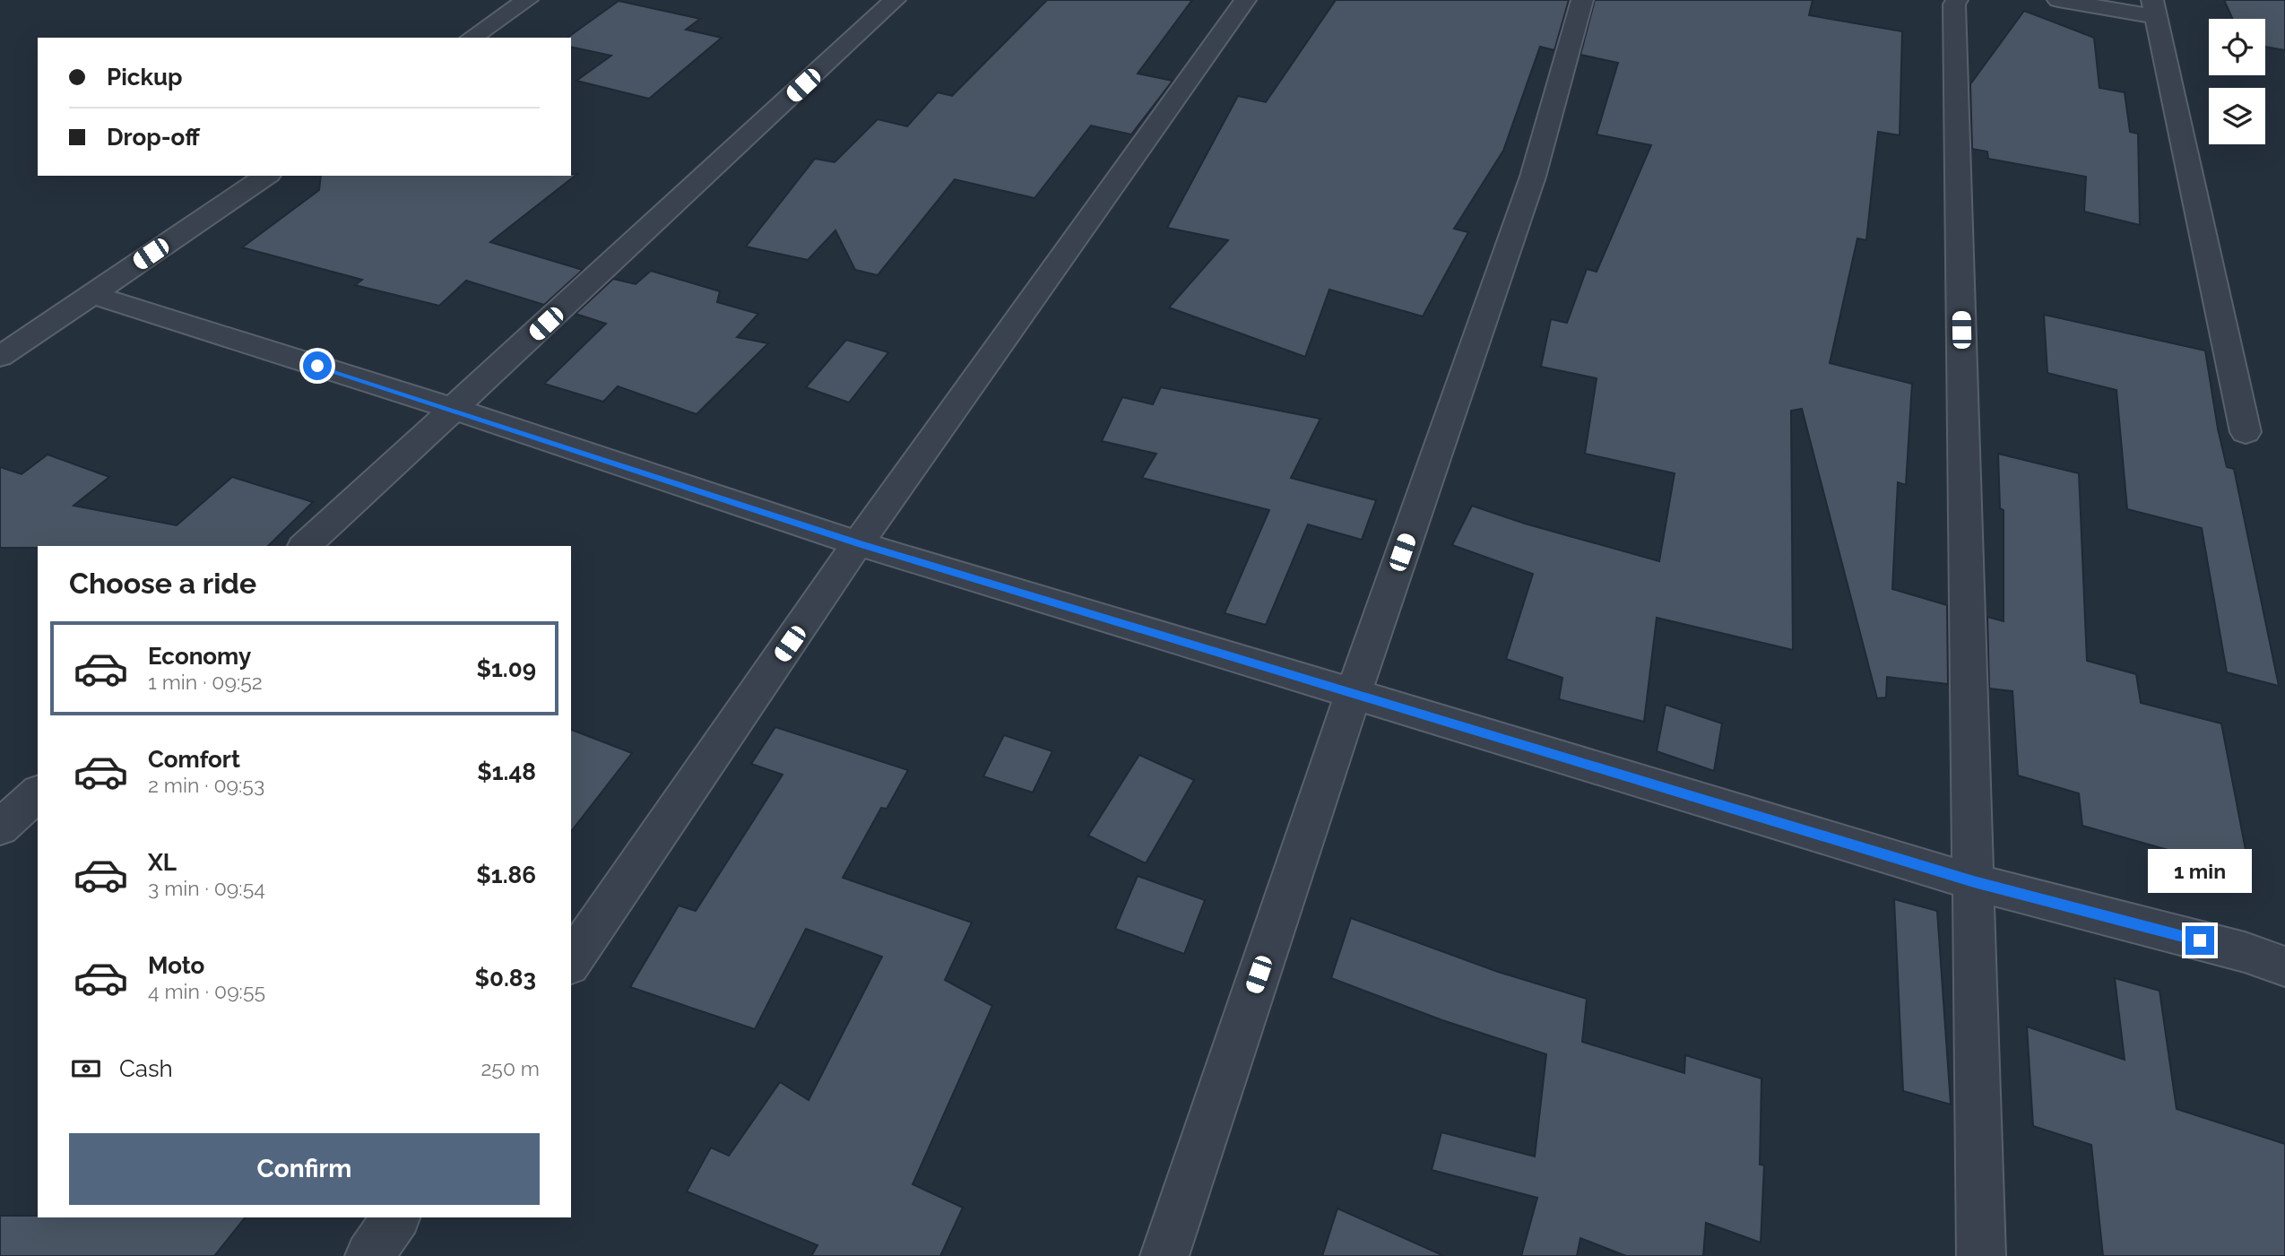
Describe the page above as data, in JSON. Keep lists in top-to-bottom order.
{
  "page": {
    "banner": ["Pickup", "Drop-off"],
    "heading": "Choose a ride",
    "list": [
      {
        "name": "Economy",
        "note": "1 min · 09:52",
        "value": "$1.09"
      },
      {
        "name": "Comfort",
        "note": "2 min · 09:53",
        "value": "$1.48"
      },
      {
        "name": "XL",
        "note": "3 min · 09:54",
        "value": "$1.86"
      },
      {
        "name": "Moto",
        "note": "4 min · 09:55",
        "value": "$0.83"
      }
    ],
    "bubble": "1 min",
    "pay": ["Cash", "250 m"],
    "buttons": "Confirm"
  }
}
